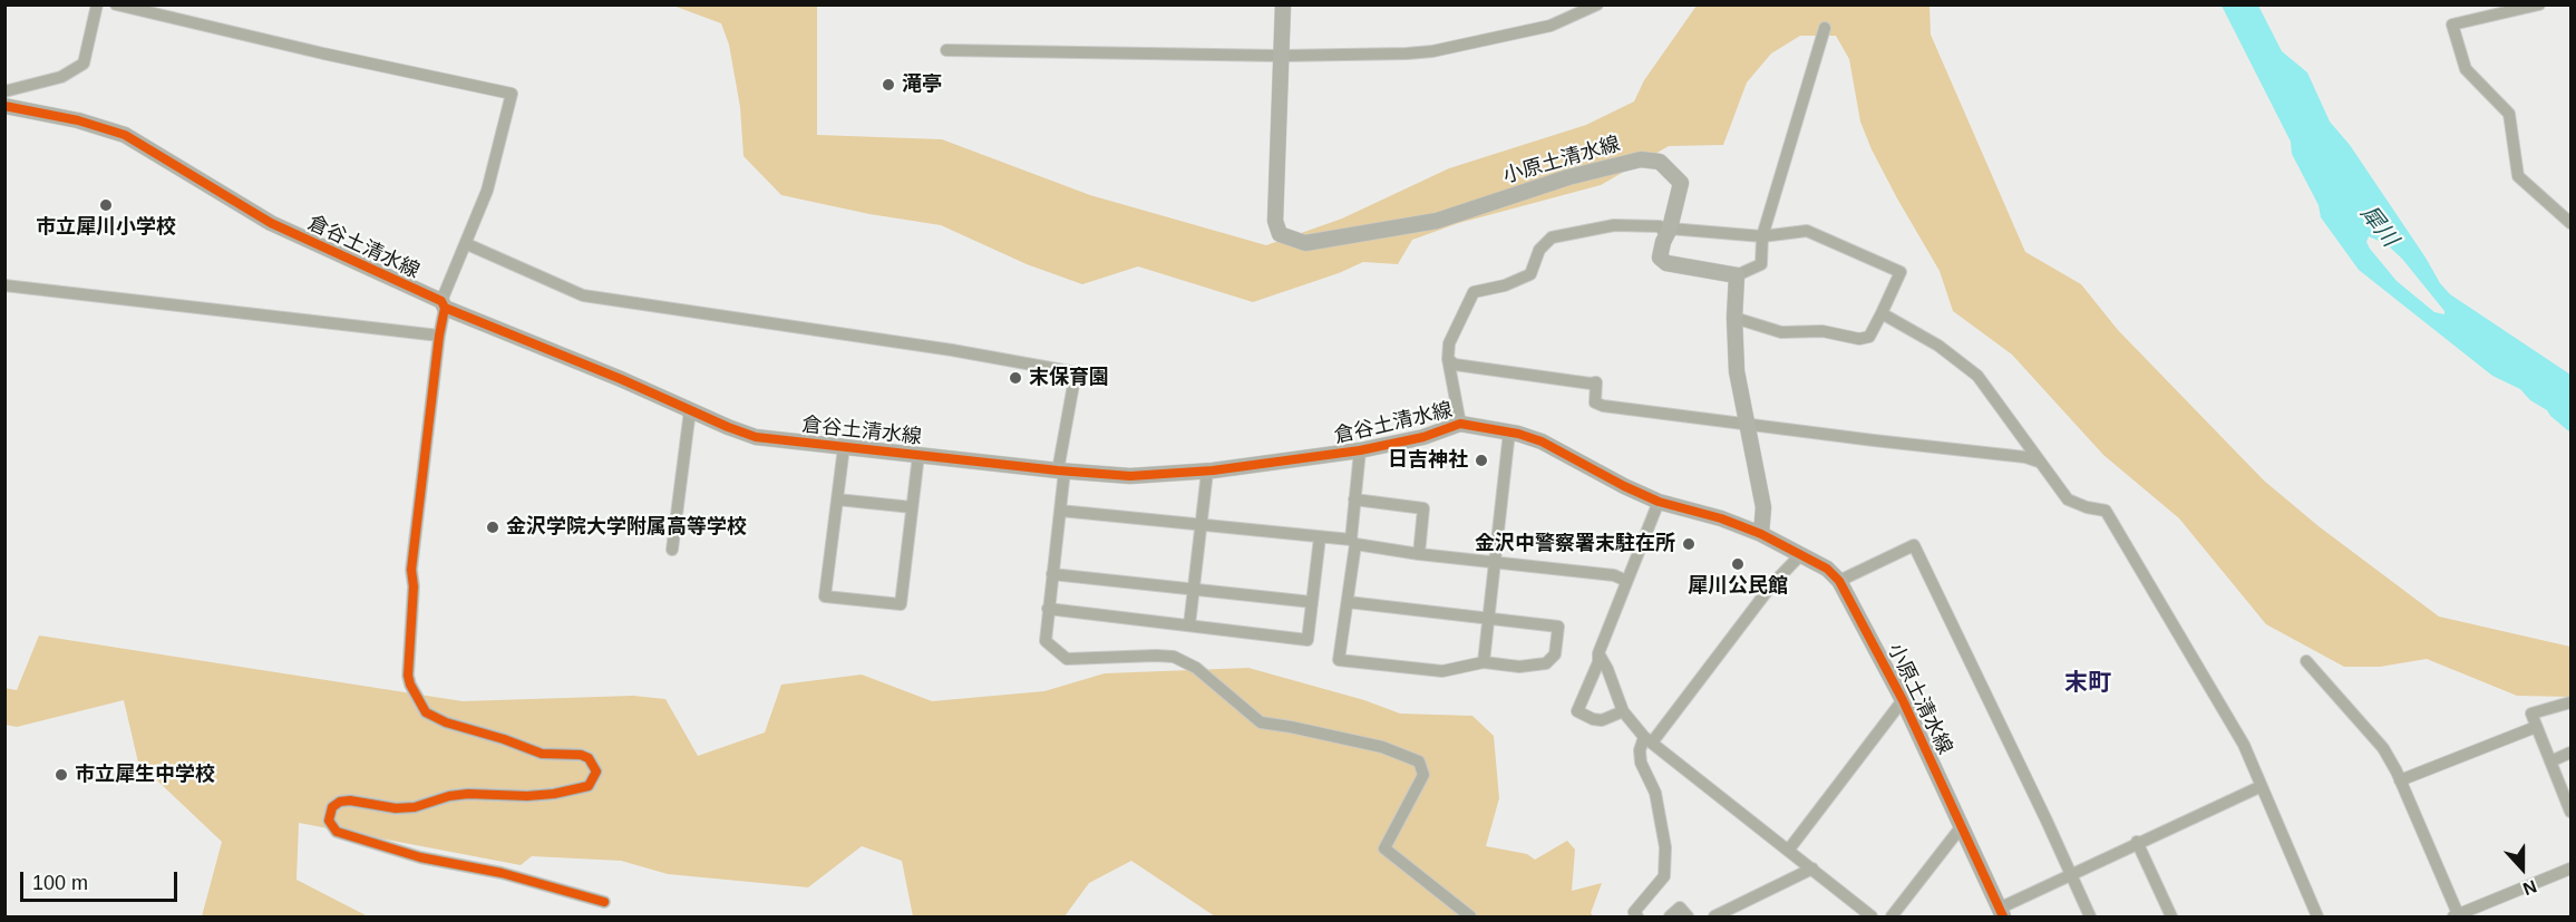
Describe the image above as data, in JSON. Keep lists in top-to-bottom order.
{
  "streets": {
    "main road": ["小原土清水線", "倉谷土清水線"]
  },
  "crossings": [
    ["小原土清水線", "倉谷土清水線"]
  ],
  "districts": ["末町"],
  "water": ["犀川"],
  "places": [
    "滝亭",
    "市立犀川小学校",
    "末保育園",
    "日吉神社",
    "金沢学院大学附属高等学校",
    "金沢中警察署末駐在所",
    "犀川公民館",
    "市立犀生中学校"
  ],
  "scale_bar": "100 m",
  "north": "bottom"
}
